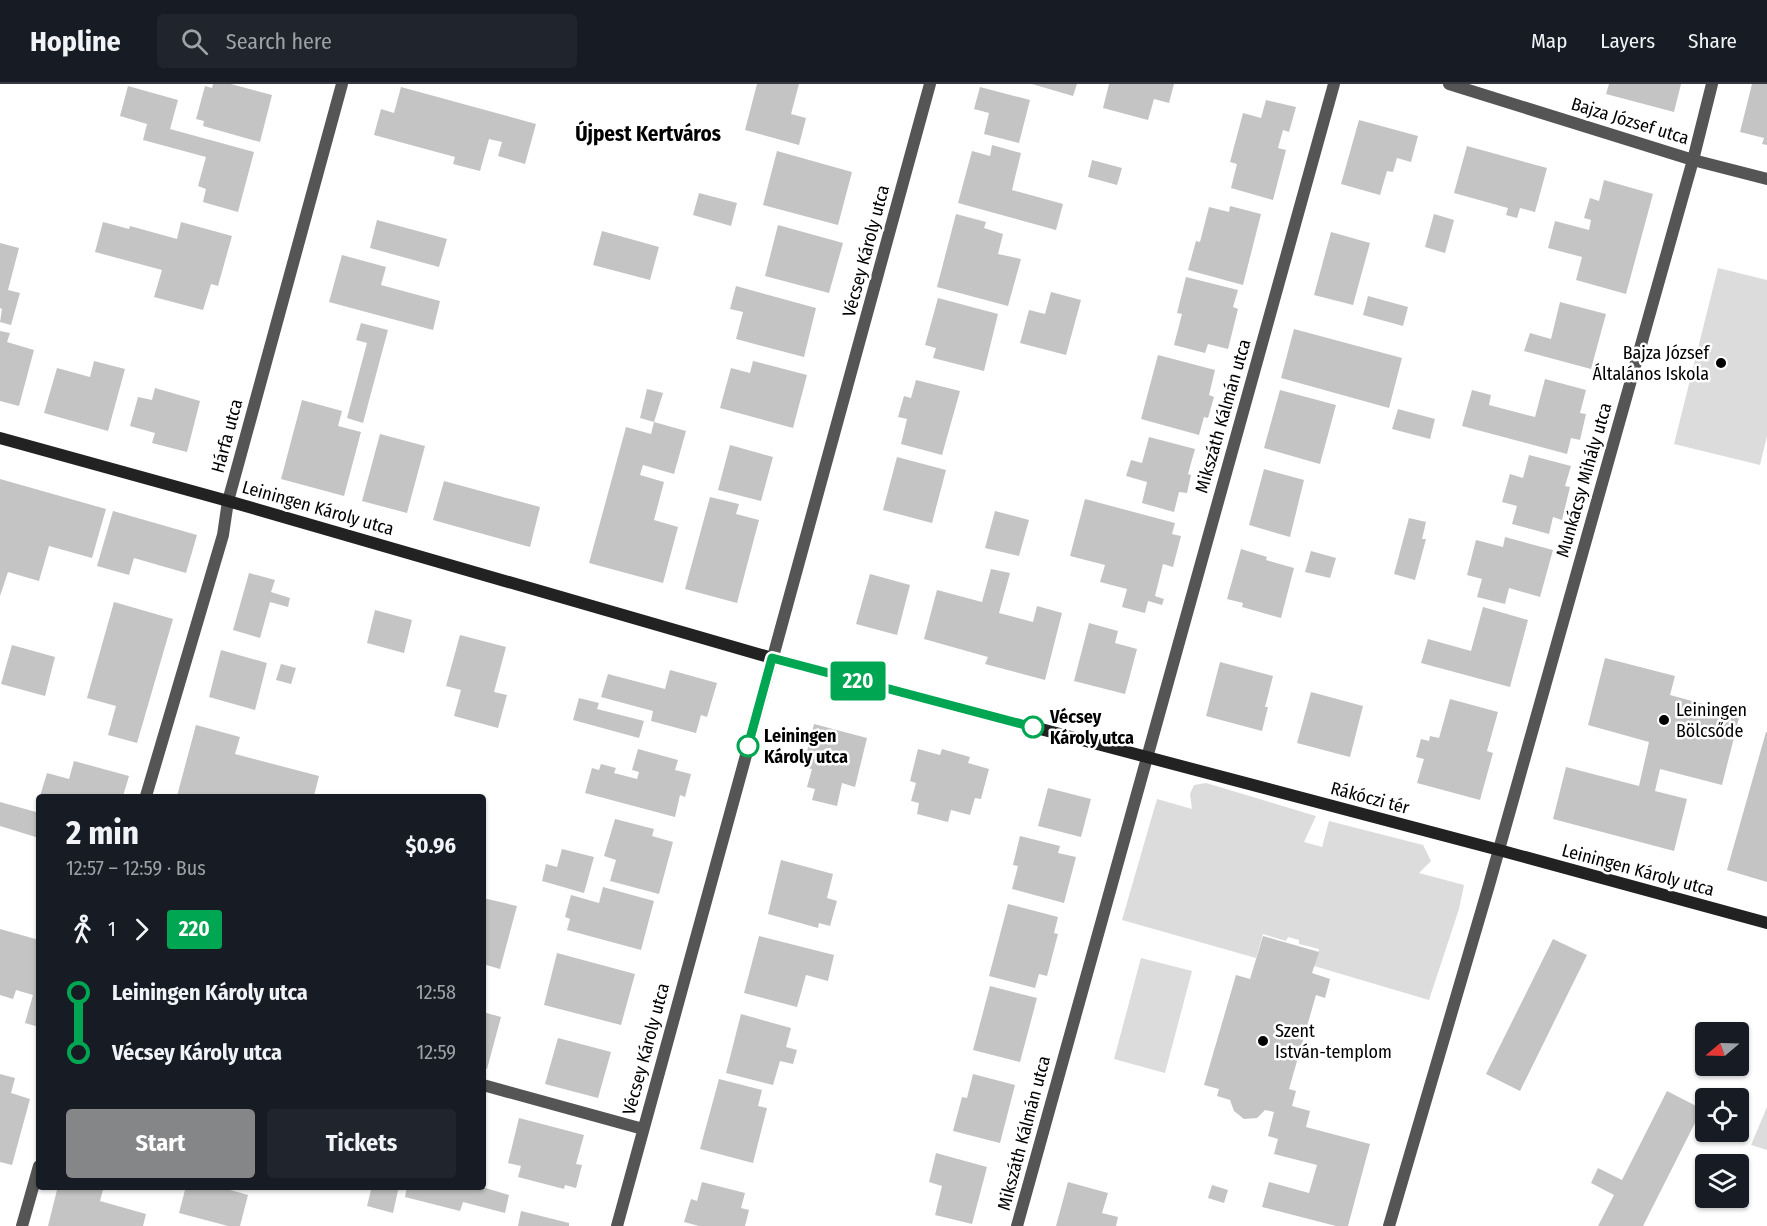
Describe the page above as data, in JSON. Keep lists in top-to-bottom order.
{
  "streets": {
    "street": [
      "Bajza József utca",
      "Vécsey Károly utca",
      "Mikszáth Kálmán utca",
      "Hárfa utca",
      "Munkácsy Mihály utca",
      "Leiningen Károly utca",
      "Rákóczi tér"
    ]
  },
  "crossings": [
    ["Bajza József utca", "Munkácsy Mihály utca"],
    ["Vécsey Károly utca", "Leiningen Károly utca"],
    ["Mikszáth Kálmán utca", "Leiningen Károly utca"],
    ["Mikszáth Kálmán utca", "Rákóczi tér"],
    ["Hárfa utca", "Leiningen Károly utca"],
    ["Munkácsy Mihály utca", "Leiningen Károly utca"],
    ["Munkácsy Mihály utca", "Rákóczi tér"],
    ["Leiningen Károly utca", "Rákóczi tér"]
  ],
  "districts": ["Újpest Kertváros"],
  "places": [
    "Bajza József Általános Iskola",
    "Leiningen Bölcsőde",
    "Vécsey Károly utca",
    "Leiningen Károly utca",
    "Szent István-templom"
  ],
  "lines": ["bus line 220"],
  "north": "left",
  "page": {
    "header": "Hopline",
    "search": "Search here",
    "nav": ["Map", "Layers", "Share"],
    "on_map": "220",
    "heading": ["2 min", "12:57 – 12:59 · Bus", "$0.96"],
    "legs": ["1", "220"],
    "list": [
      {
        "name": "Leiningen Károly utca",
        "value": "12:58"
      },
      {
        "name": "Vécsey Károly utca",
        "value": "12:59"
      }
    ],
    "buttons": ["Start", "Tickets"]
  }
}
